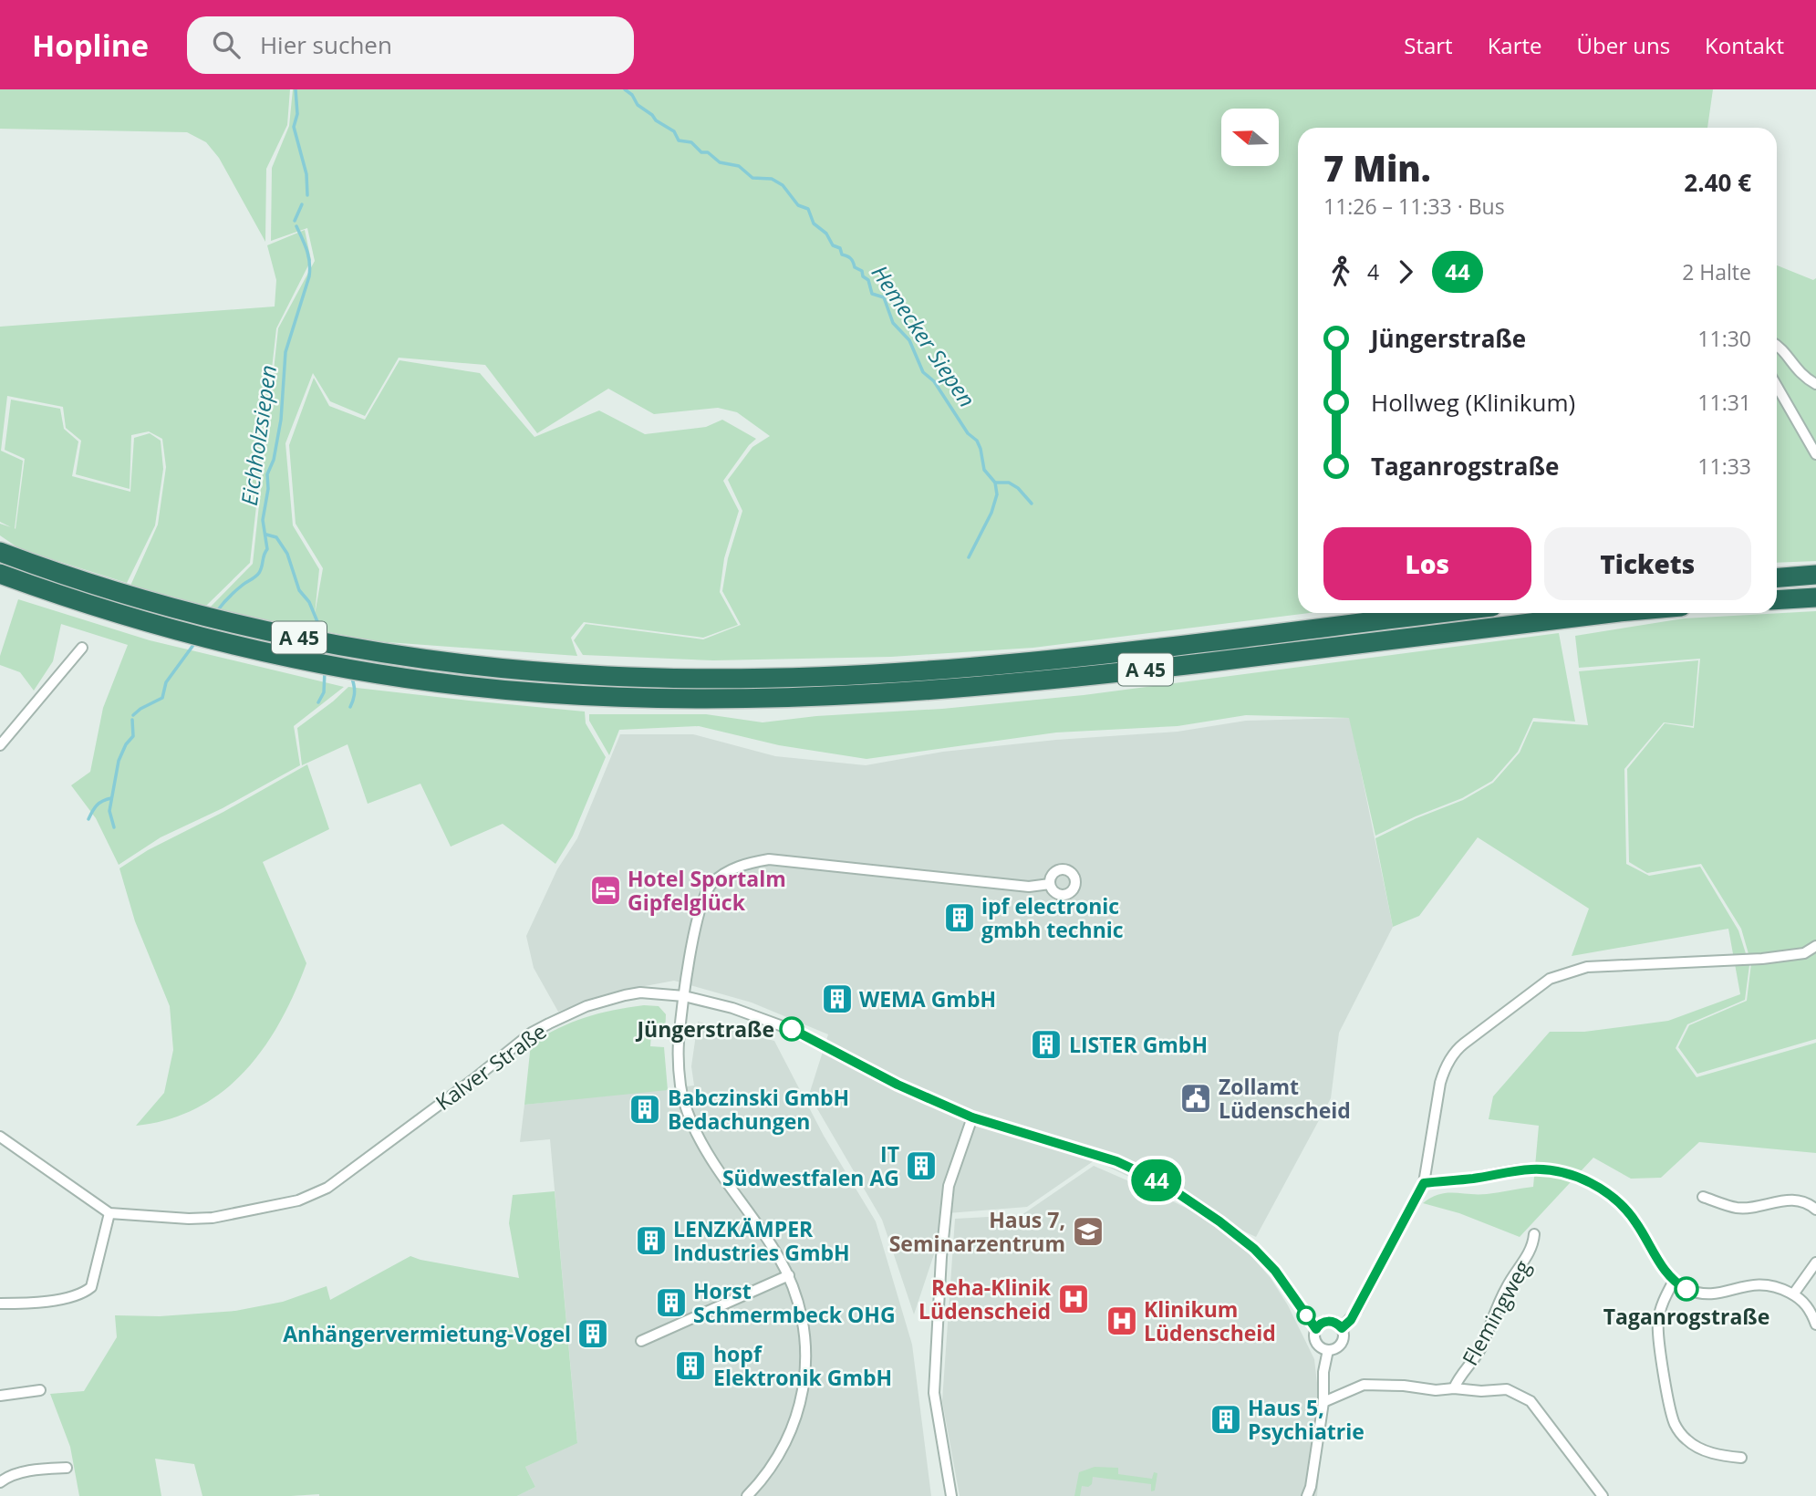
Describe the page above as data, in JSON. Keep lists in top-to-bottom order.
{
  "streets": {
    "highway": ["A 45"],
    "street": ["Kalver Straße", "Flemingweg"]
  },
  "water": ["Hemecker Siepen", "Eichholzsiepen"],
  "places": {
    "hotel": ["Hotel Sportalm Gipfelglück"],
    "building": [
      "ipf electronic gmbh technic",
      "WEMA GmbH",
      "LISTER GmbH",
      "Babczinski GmbH Bedachungen",
      "IT Südwestfalen AG",
      "LENZKÄMPER Industries GmbH",
      "Horst Schmermbeck OHG",
      "Anhängervermietung-Vogel",
      "hopf Elektronik GmbH",
      "Haus 5, Psychiatrie"
    ],
    "other": ["Jüngerstraße", "Taganrogstraße"],
    "public building": ["Zollamt Lüdenscheid"],
    "school or university": ["Haus 7, Seminarzentrum"],
    "hospital": ["Reha-Klinik Lüdenscheid", "Klinikum Lüdenscheid"]
  },
  "lines": ["bus line 44"],
  "north": "left",
  "page": {
    "header": "Hopline",
    "search": "Hier suchen",
    "nav": [
      "Start",
      "Karte",
      "Über uns",
      "Kontakt"
    ],
    "on_map": "44",
    "heading": ["7 Min.", "11:26 – 11:33 · Bus", "2.40 €"],
    "legs": ["4", "44", "2 Halte"],
    "list": [
      {
        "name": "Jüngerstraße",
        "value": "11:30"
      },
      {
        "name": "Hollweg (Klinikum)",
        "value": "11:31"
      },
      {
        "name": "Taganrogstraße",
        "value": "11:33"
      }
    ],
    "buttons": ["Los", "Tickets"]
  }
}
